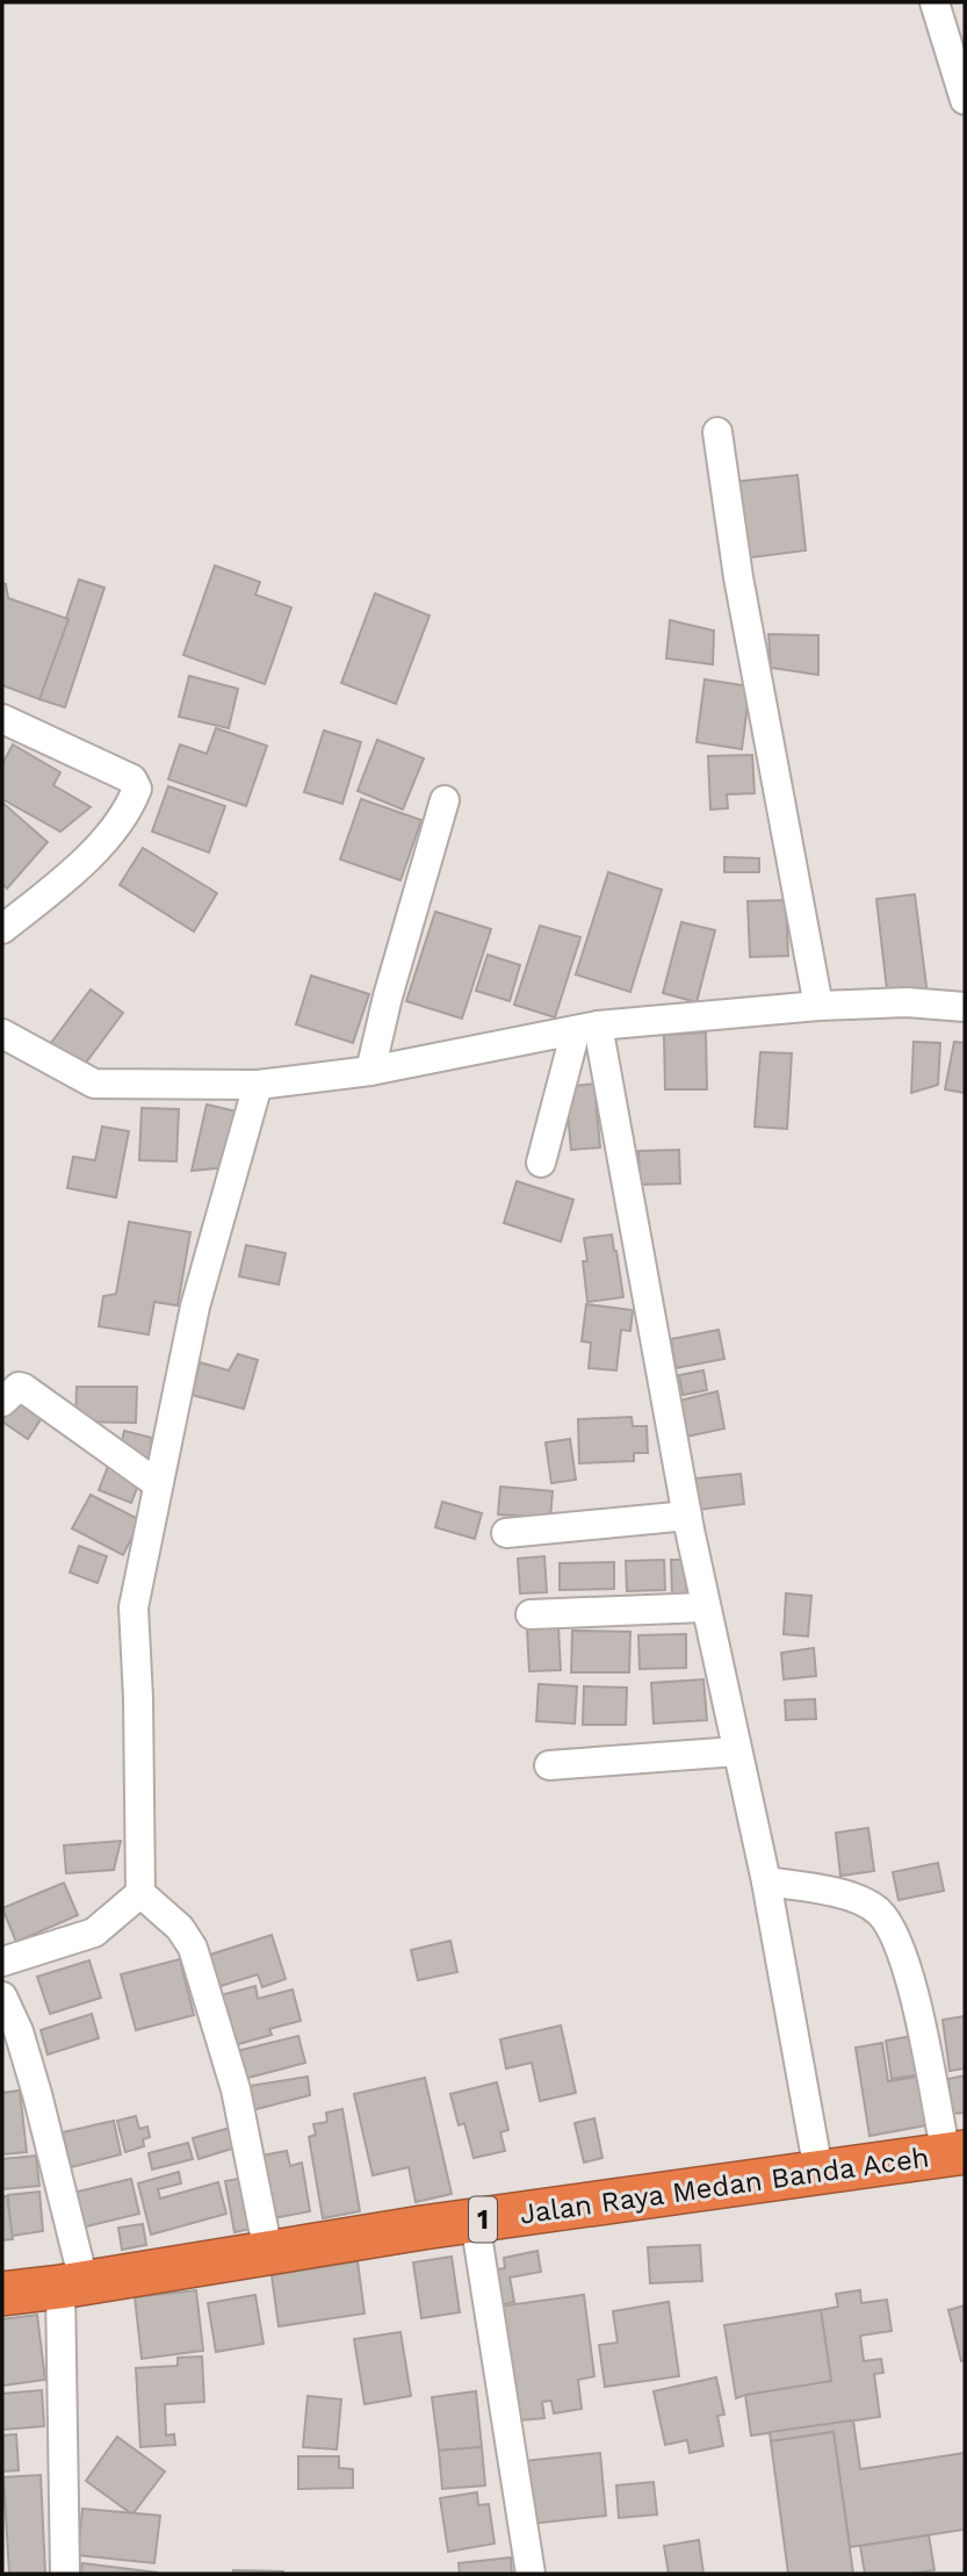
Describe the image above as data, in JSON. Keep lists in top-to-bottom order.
{
  "streets": {
    "highway": ["Jalan Raya Medan Banda Aceh", "1"]
  }
}
